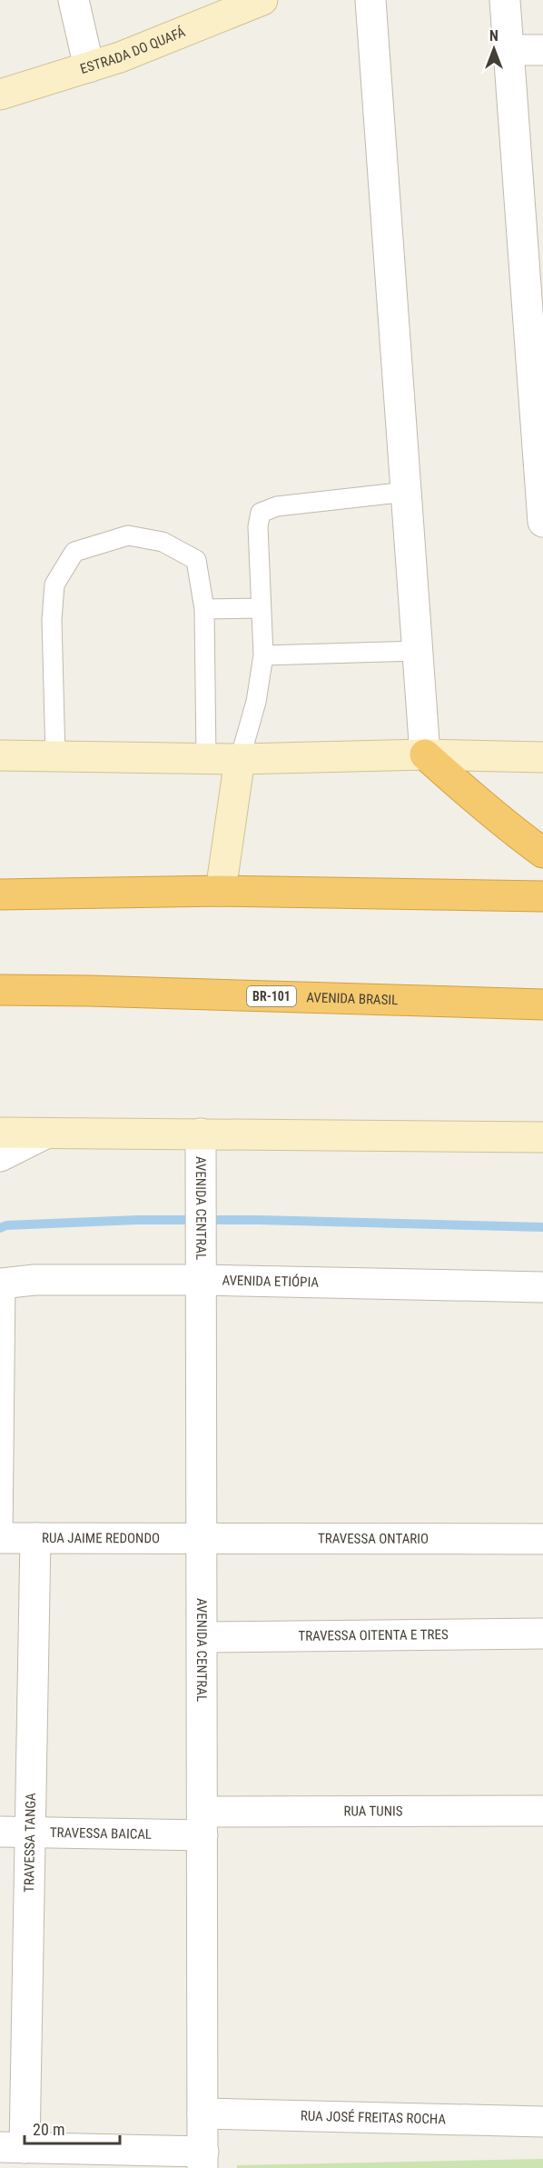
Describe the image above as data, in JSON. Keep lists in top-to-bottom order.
{
  "streets": {
    "highway": ["BR-101", "AVENIDA BRASIL"],
    "street": [
      "ESTRADA DO QUAFÁ",
      "AVENIDA CENTRAL",
      "AVENIDA ETIÓPIA",
      "RUA JAIME REDONDO",
      "TRAVESSA ONTARIO",
      "TRAVESSA OITENTA E TRES",
      "RUA TUNIS",
      "TRAVESSA BAICAL",
      "TRAVESSA TANGA",
      "RUA JOSÉ FREITAS ROCHA"
    ]
  },
  "crossings": [
    ["AVENIDA CENTRAL", "AVENIDA ETIÓPIA"],
    ["AVENIDA CENTRAL", "RUA JAIME REDONDO"],
    ["AVENIDA CENTRAL", "TRAVESSA ONTARIO"],
    ["AVENIDA CENTRAL", "TRAVESSA OITENTA E TRES"],
    ["AVENIDA CENTRAL", "RUA TUNIS"],
    ["AVENIDA CENTRAL", "TRAVESSA BAICAL"],
    ["AVENIDA CENTRAL", "RUA JOSÉ FREITAS ROCHA"],
    ["RUA JAIME REDONDO", "TRAVESSA ONTARIO"],
    ["RUA JAIME REDONDO", "TRAVESSA TANGA"],
    ["RUA TUNIS", "TRAVESSA BAICAL"],
    ["TRAVESSA BAICAL", "TRAVESSA TANGA"]
  ],
  "scale_bar": "20 m",
  "north": "top"
}
